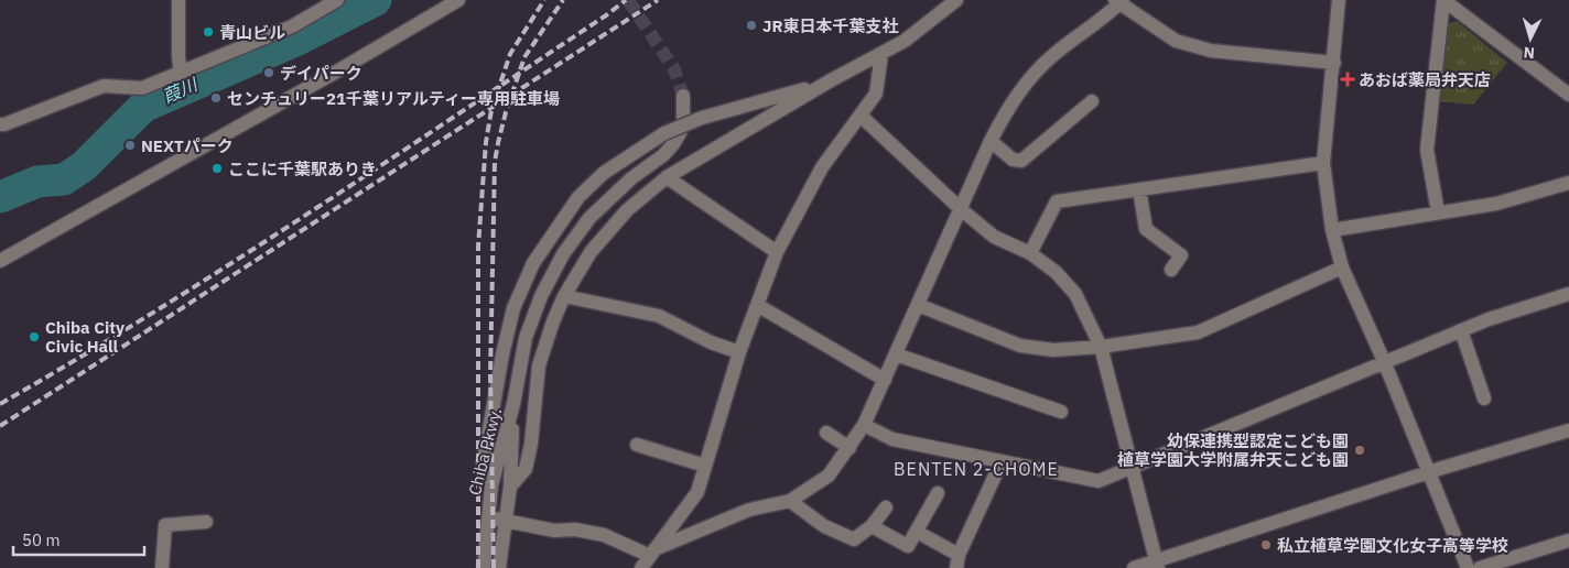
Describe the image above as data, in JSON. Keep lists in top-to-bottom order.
{
  "streets": {
    "street": ["Chiba Pkwy."]
  },
  "districts": ["BENTEN 2-CHOME"],
  "water": ["葭川"],
  "places": {
    "other": [
      "JR東日本千葉支社",
      "青山ビル",
      "デイパーク",
      "センチュリー21千葉リアルティー専用駐車場",
      "NEXTパーク",
      "ここに千葉駅ありき",
      "Chiba City Civic Hall",
      "幼保連携型認定こども園 植草学園大学附属弁天こども園",
      "私立植草学園文化女子高等学校"
    ],
    "health": ["あおば薬局弁天店"]
  },
  "scale_bar": "50 m",
  "north": "bottom"
}
